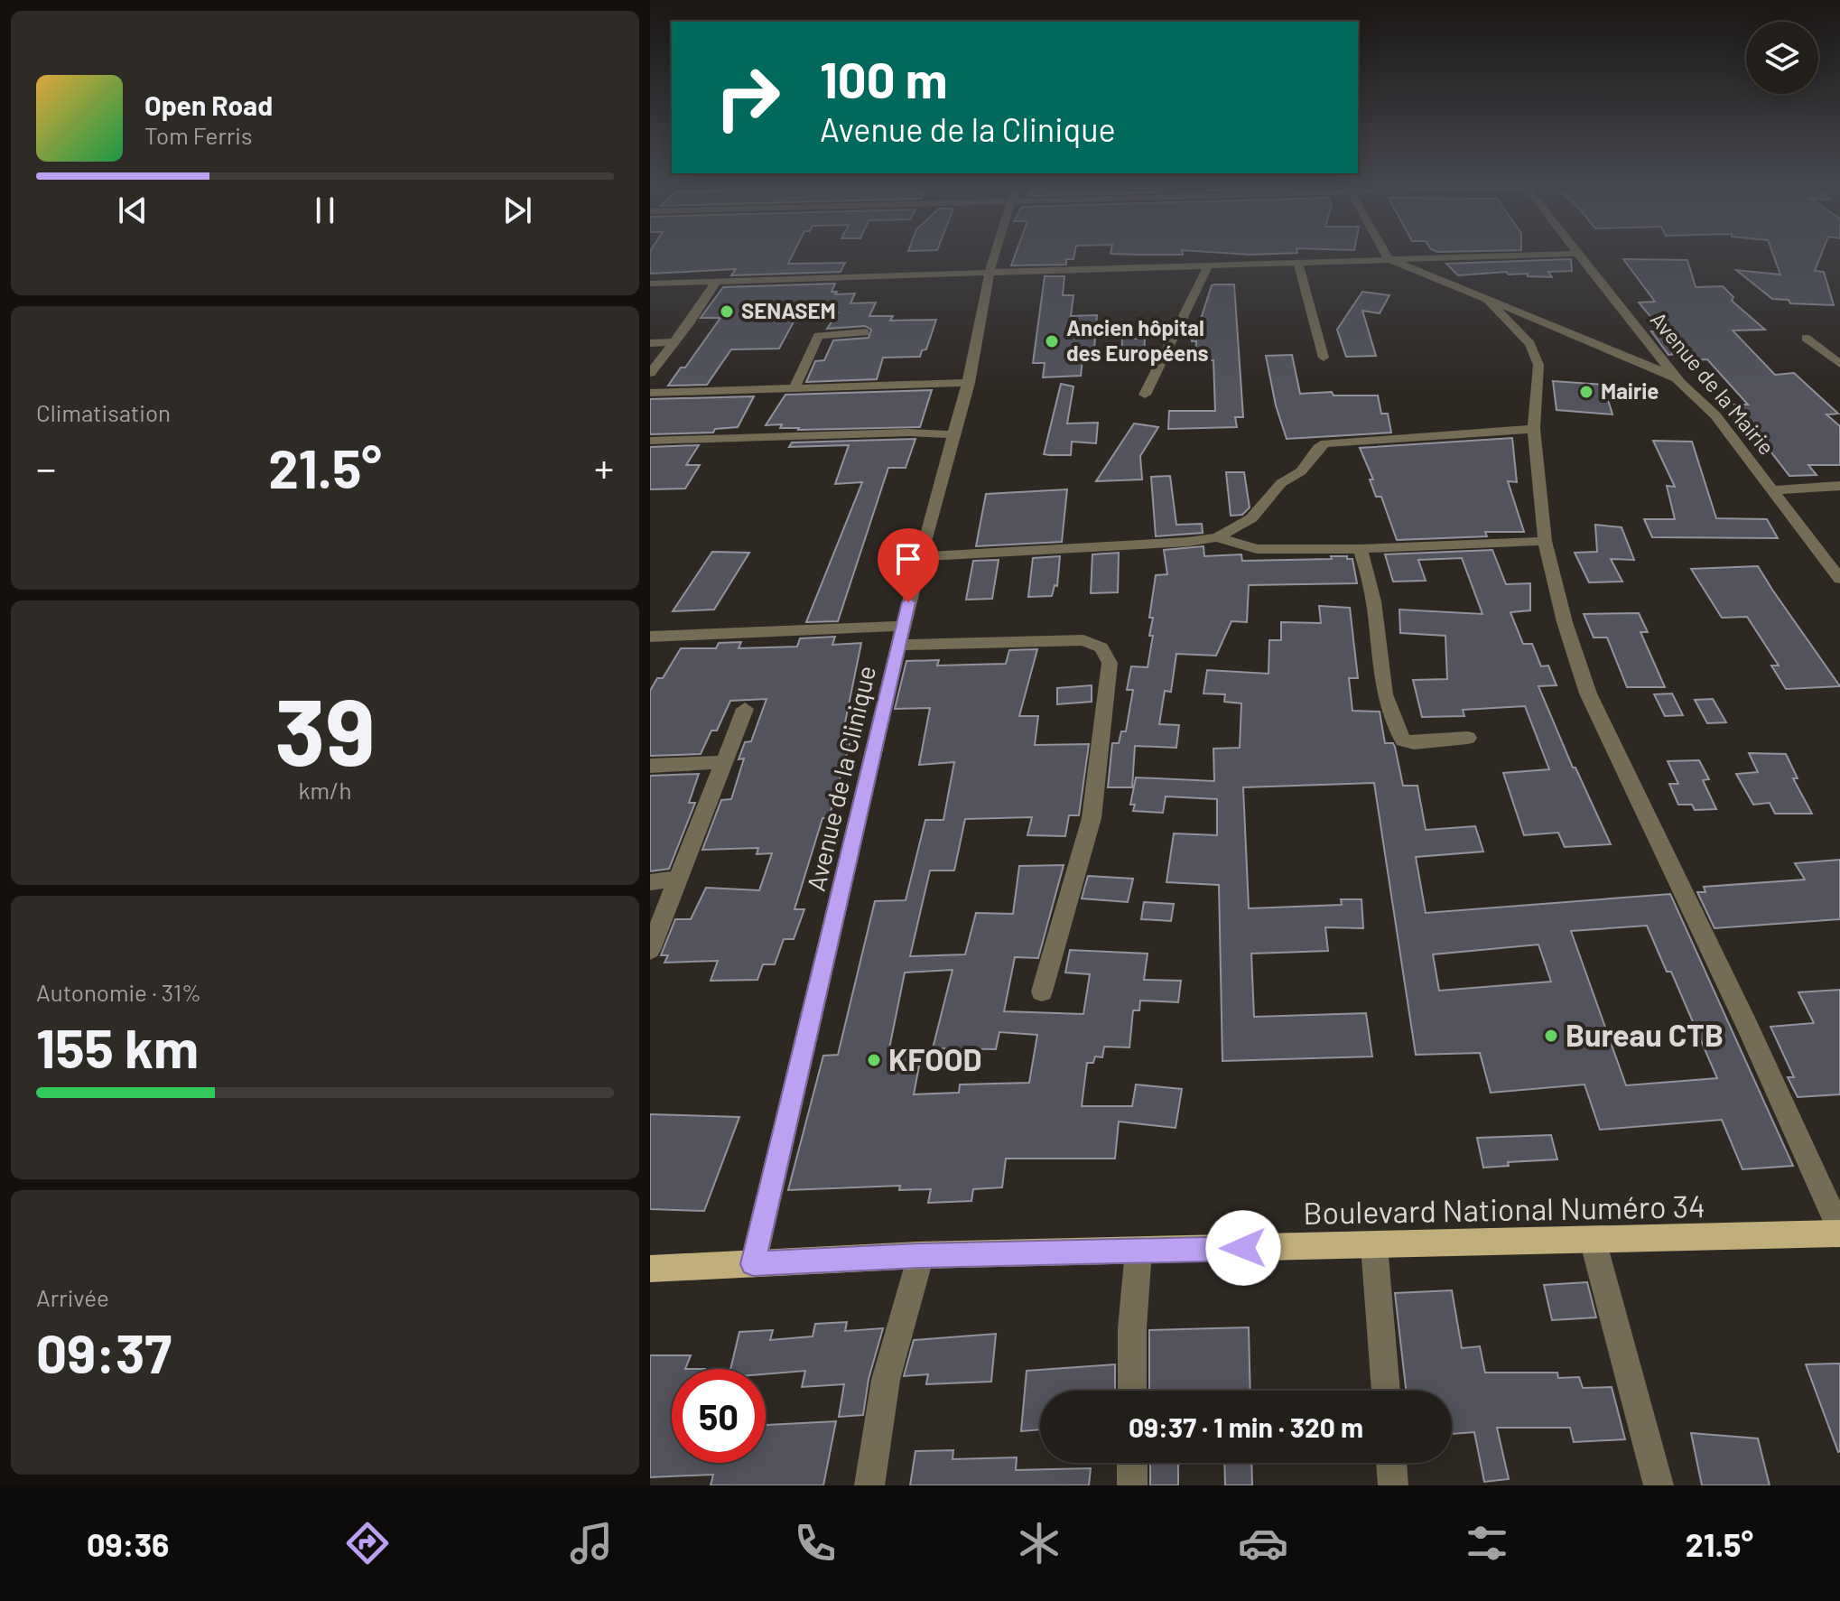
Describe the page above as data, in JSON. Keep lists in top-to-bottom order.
{
  "streets": {
    "main road": ["Boulevard National Numéro 34"],
    "street": ["Avenue de la Mairie", "Avenue de la Clinique"]
  },
  "crossings": [
    ["Avenue de la Clinique", "Boulevard National Numéro 34"]
  ],
  "places": [
    "SENASEM",
    "Ancien hôpital des Européens",
    "Mairie",
    "Bureau CTB",
    "KFOOD"
  ],
  "page": {
    "turn": ["100 m", "Avenue de la Clinique"],
    "song": ["Open Road", "Tom Ferris"],
    "tile": [
      "Climatisation",
      ["39", "km/h"],
      ["Autonomie · 31%", "155 km"],
      ["Arrivée", "09:37"]
    ],
    "heat": ["−", "21.5°", "+"],
    "limit": "50",
    "trip": "09:37 · 1 min · 320 m",
    "tabs": ["09:36", "21.5°"]
  }
}
